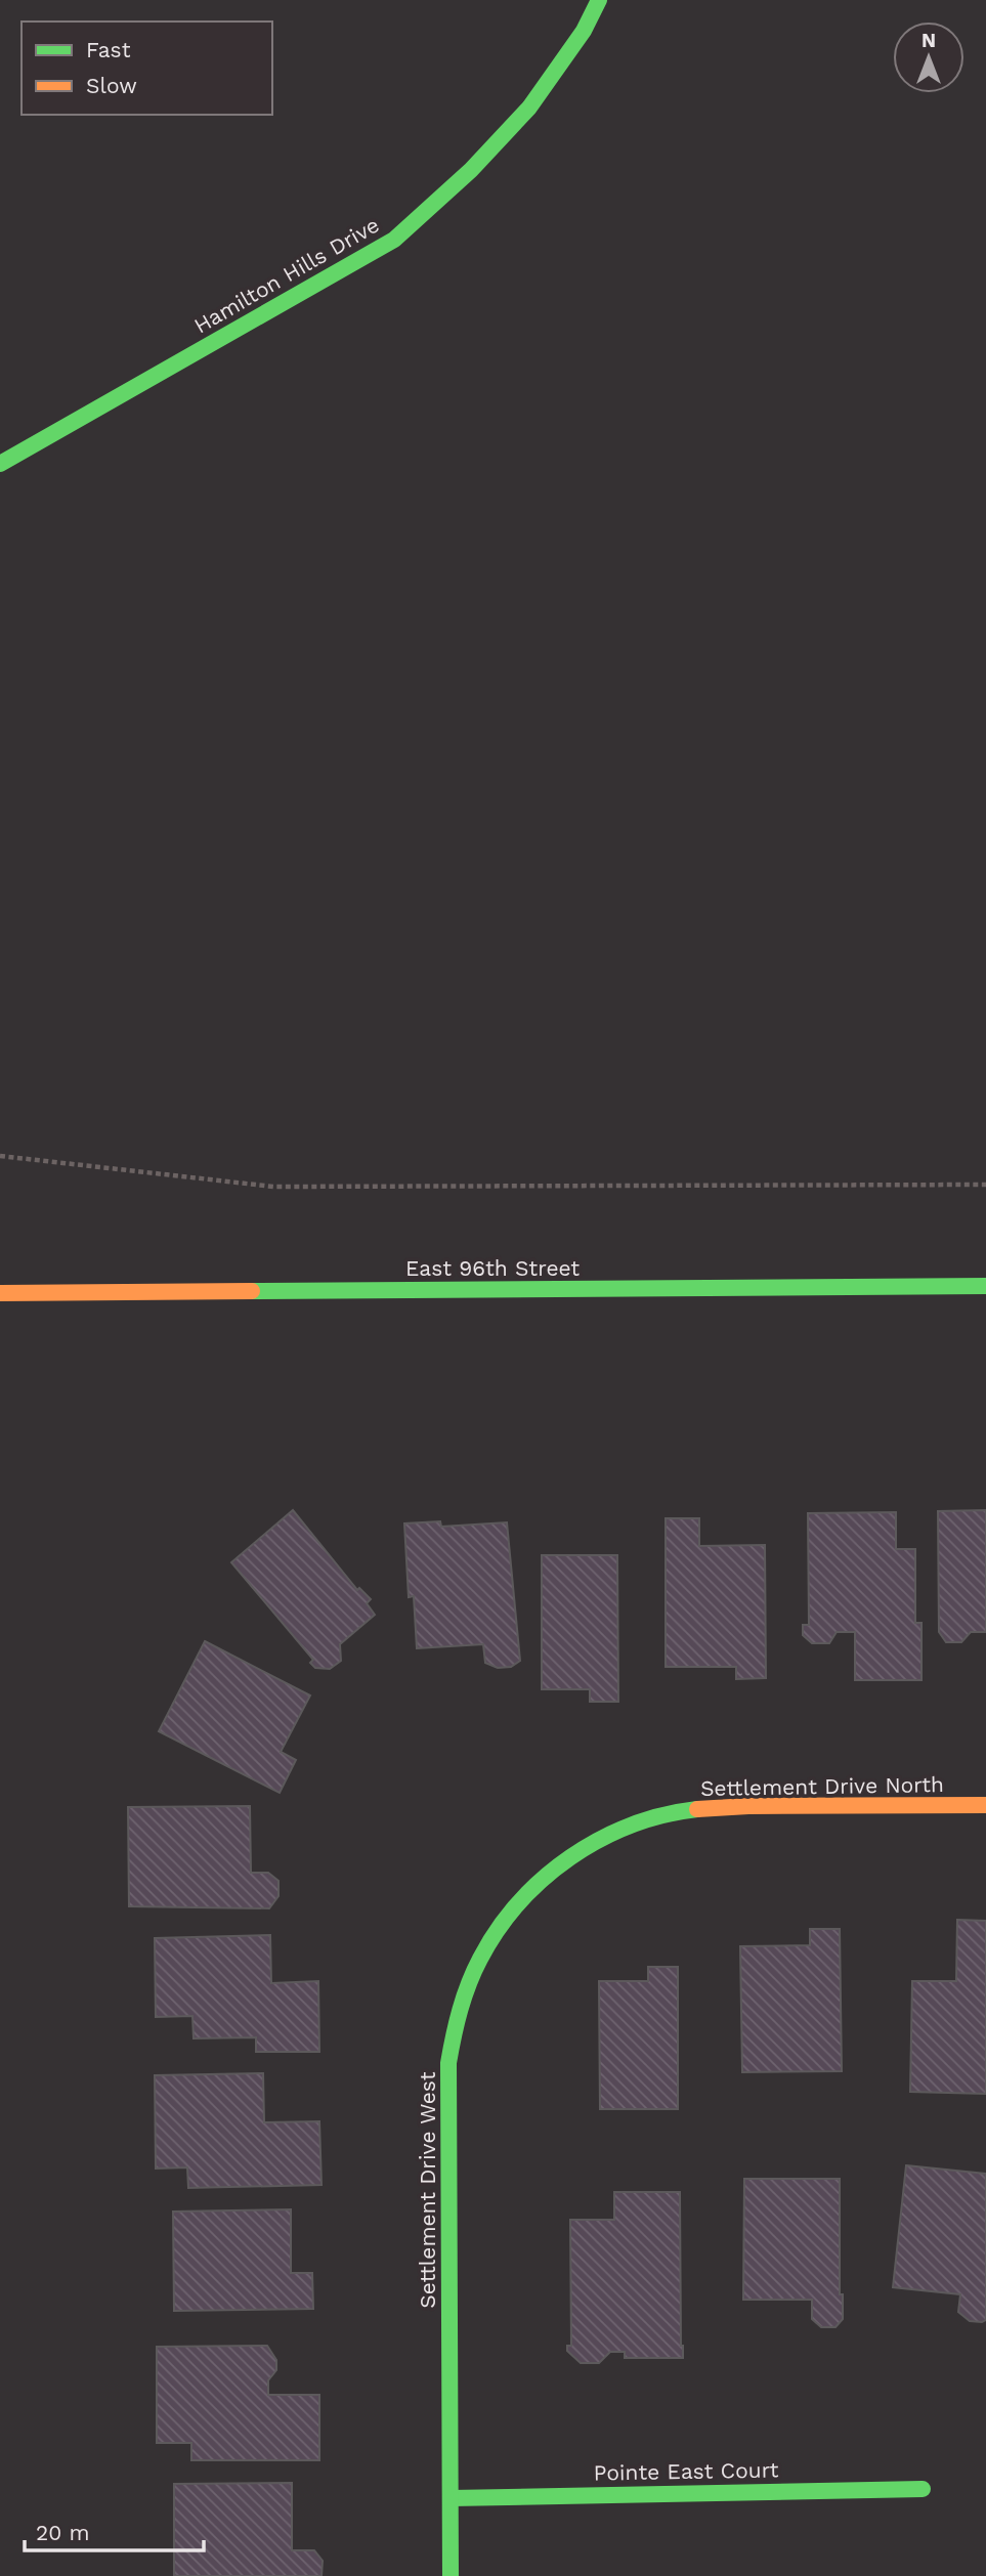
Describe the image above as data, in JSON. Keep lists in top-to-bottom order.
{
  "streets": {
    "street": [
      "Hamilton Hills Drive",
      "East 96th Street",
      "Settlement Drive North",
      "Settlement Drive West",
      "Pointe East Court"
    ]
  },
  "crossings": [
    ["Settlement Drive North", "Settlement Drive West"],
    ["Settlement Drive West", "Pointe East Court"]
  ],
  "legend": ["Fast", "Slow"],
  "scale_bar": "20 m",
  "north": "top"
}
